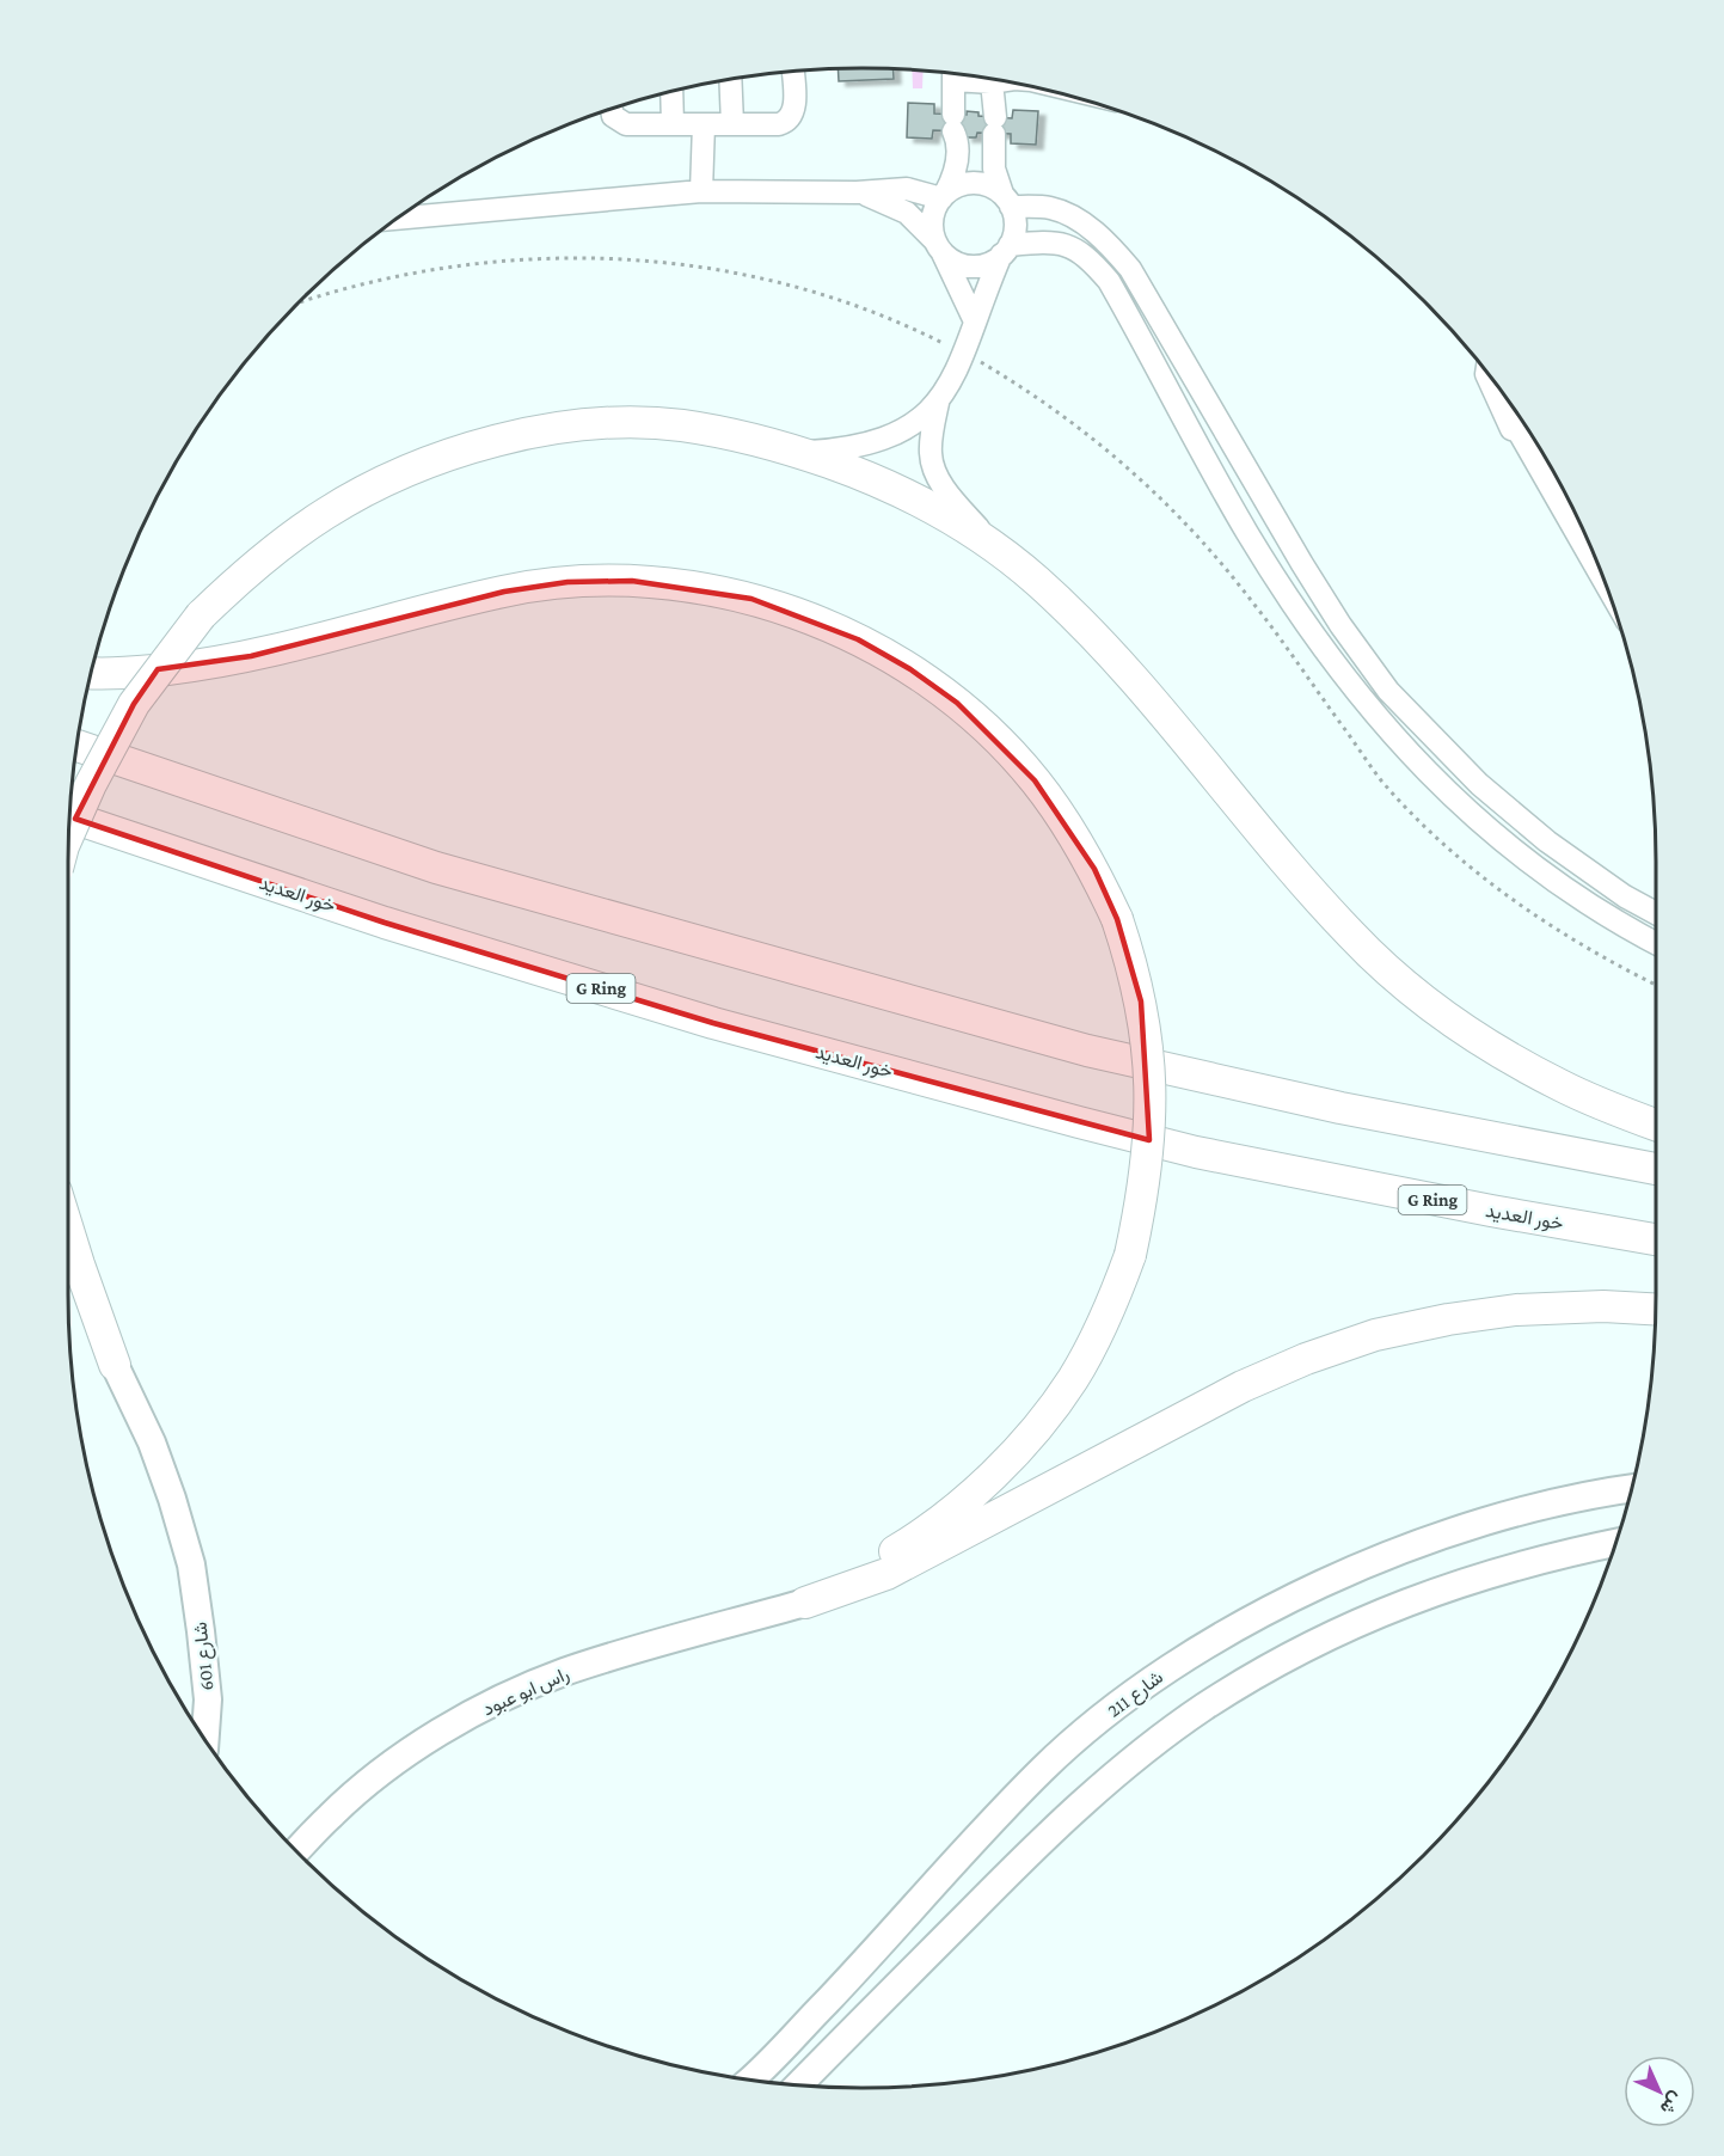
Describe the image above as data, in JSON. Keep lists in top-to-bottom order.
{
  "streets": {
    "highway": ["خور العديد", "G Ring"],
    "main road": ["شارع 601", "راس ابو عبود", "شارع 211"]
  },
  "north": "bottom right"
}
